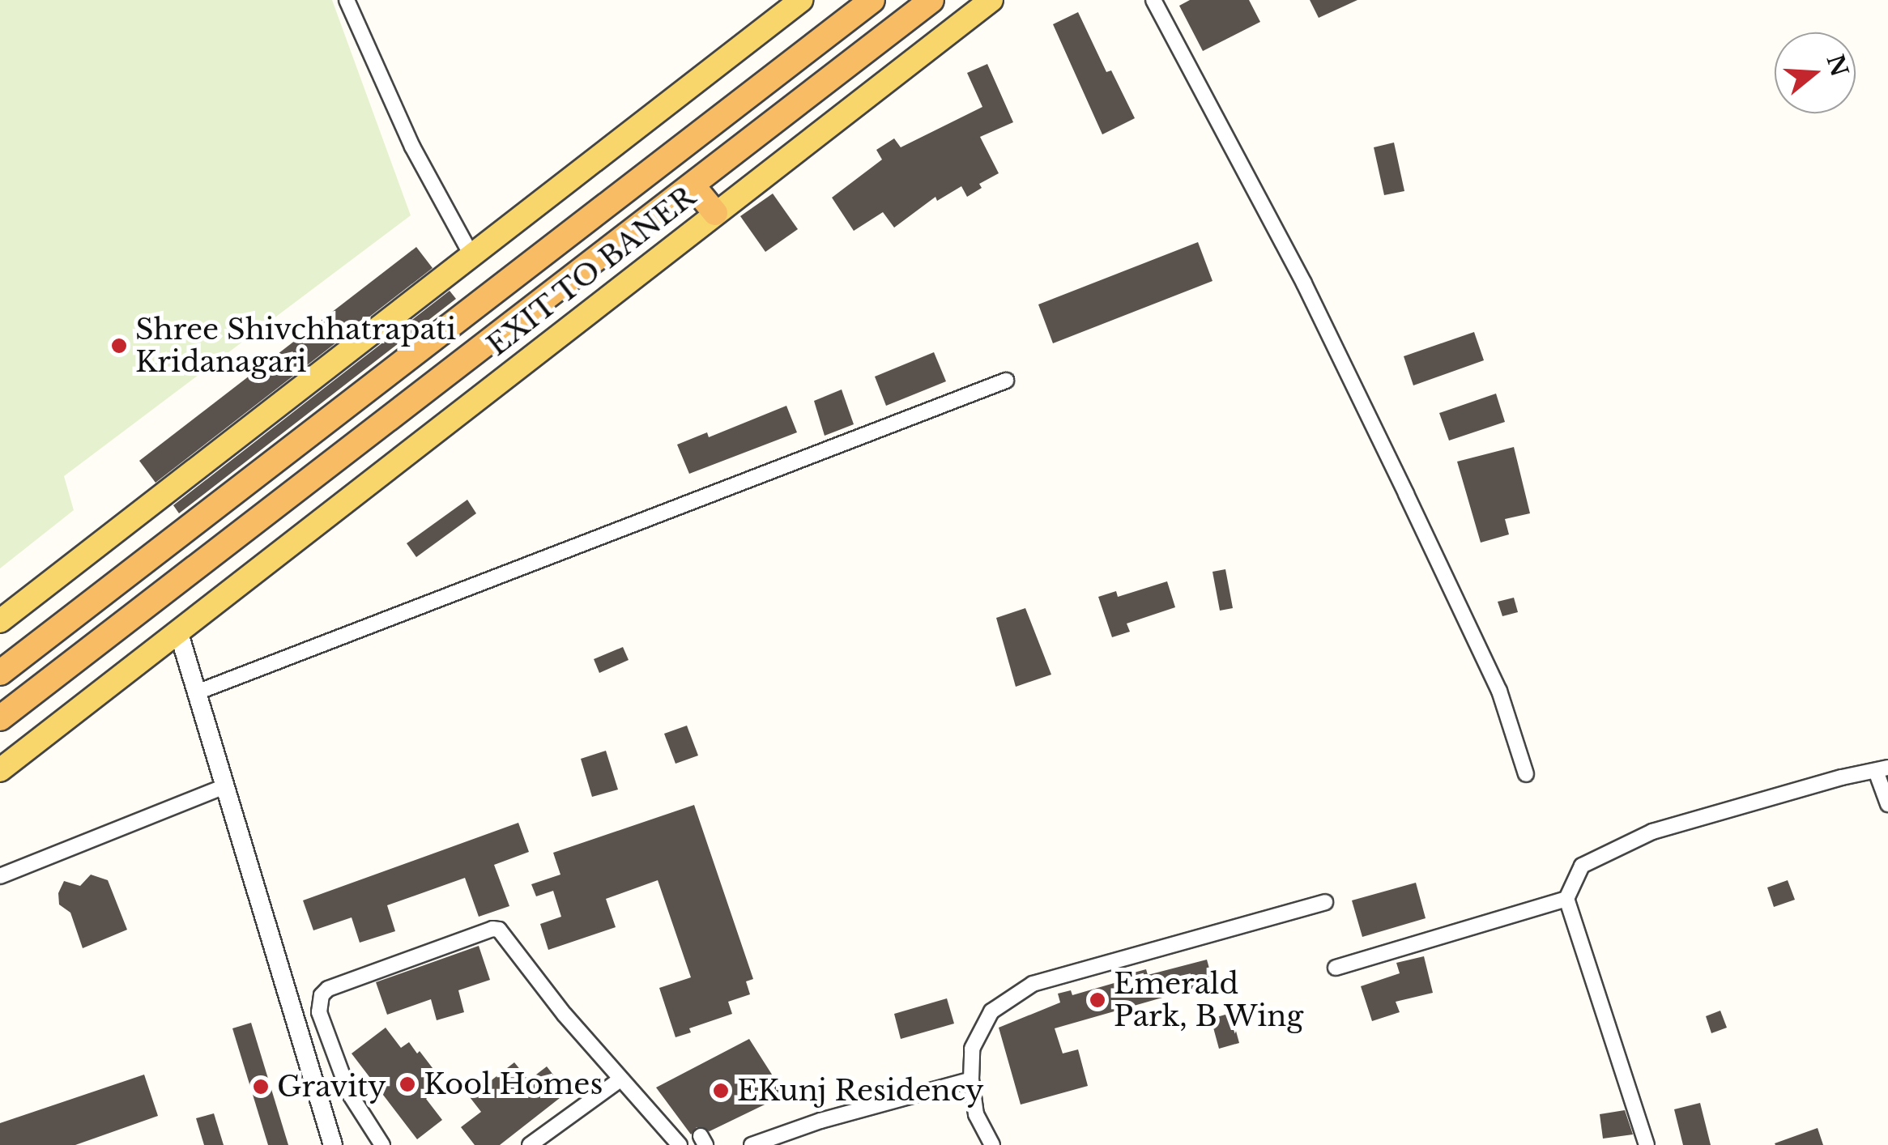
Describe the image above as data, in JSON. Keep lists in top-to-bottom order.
{
  "streets": {
    "main road": ["EXIT TO BANER"]
  },
  "places": [
    "Shree Shivchhatrapati Kridanagari",
    "Emerald Park, B Wing",
    "Kool Homes",
    "Gravity",
    "EKunj Residency"
  ],
  "north": "right"
}
